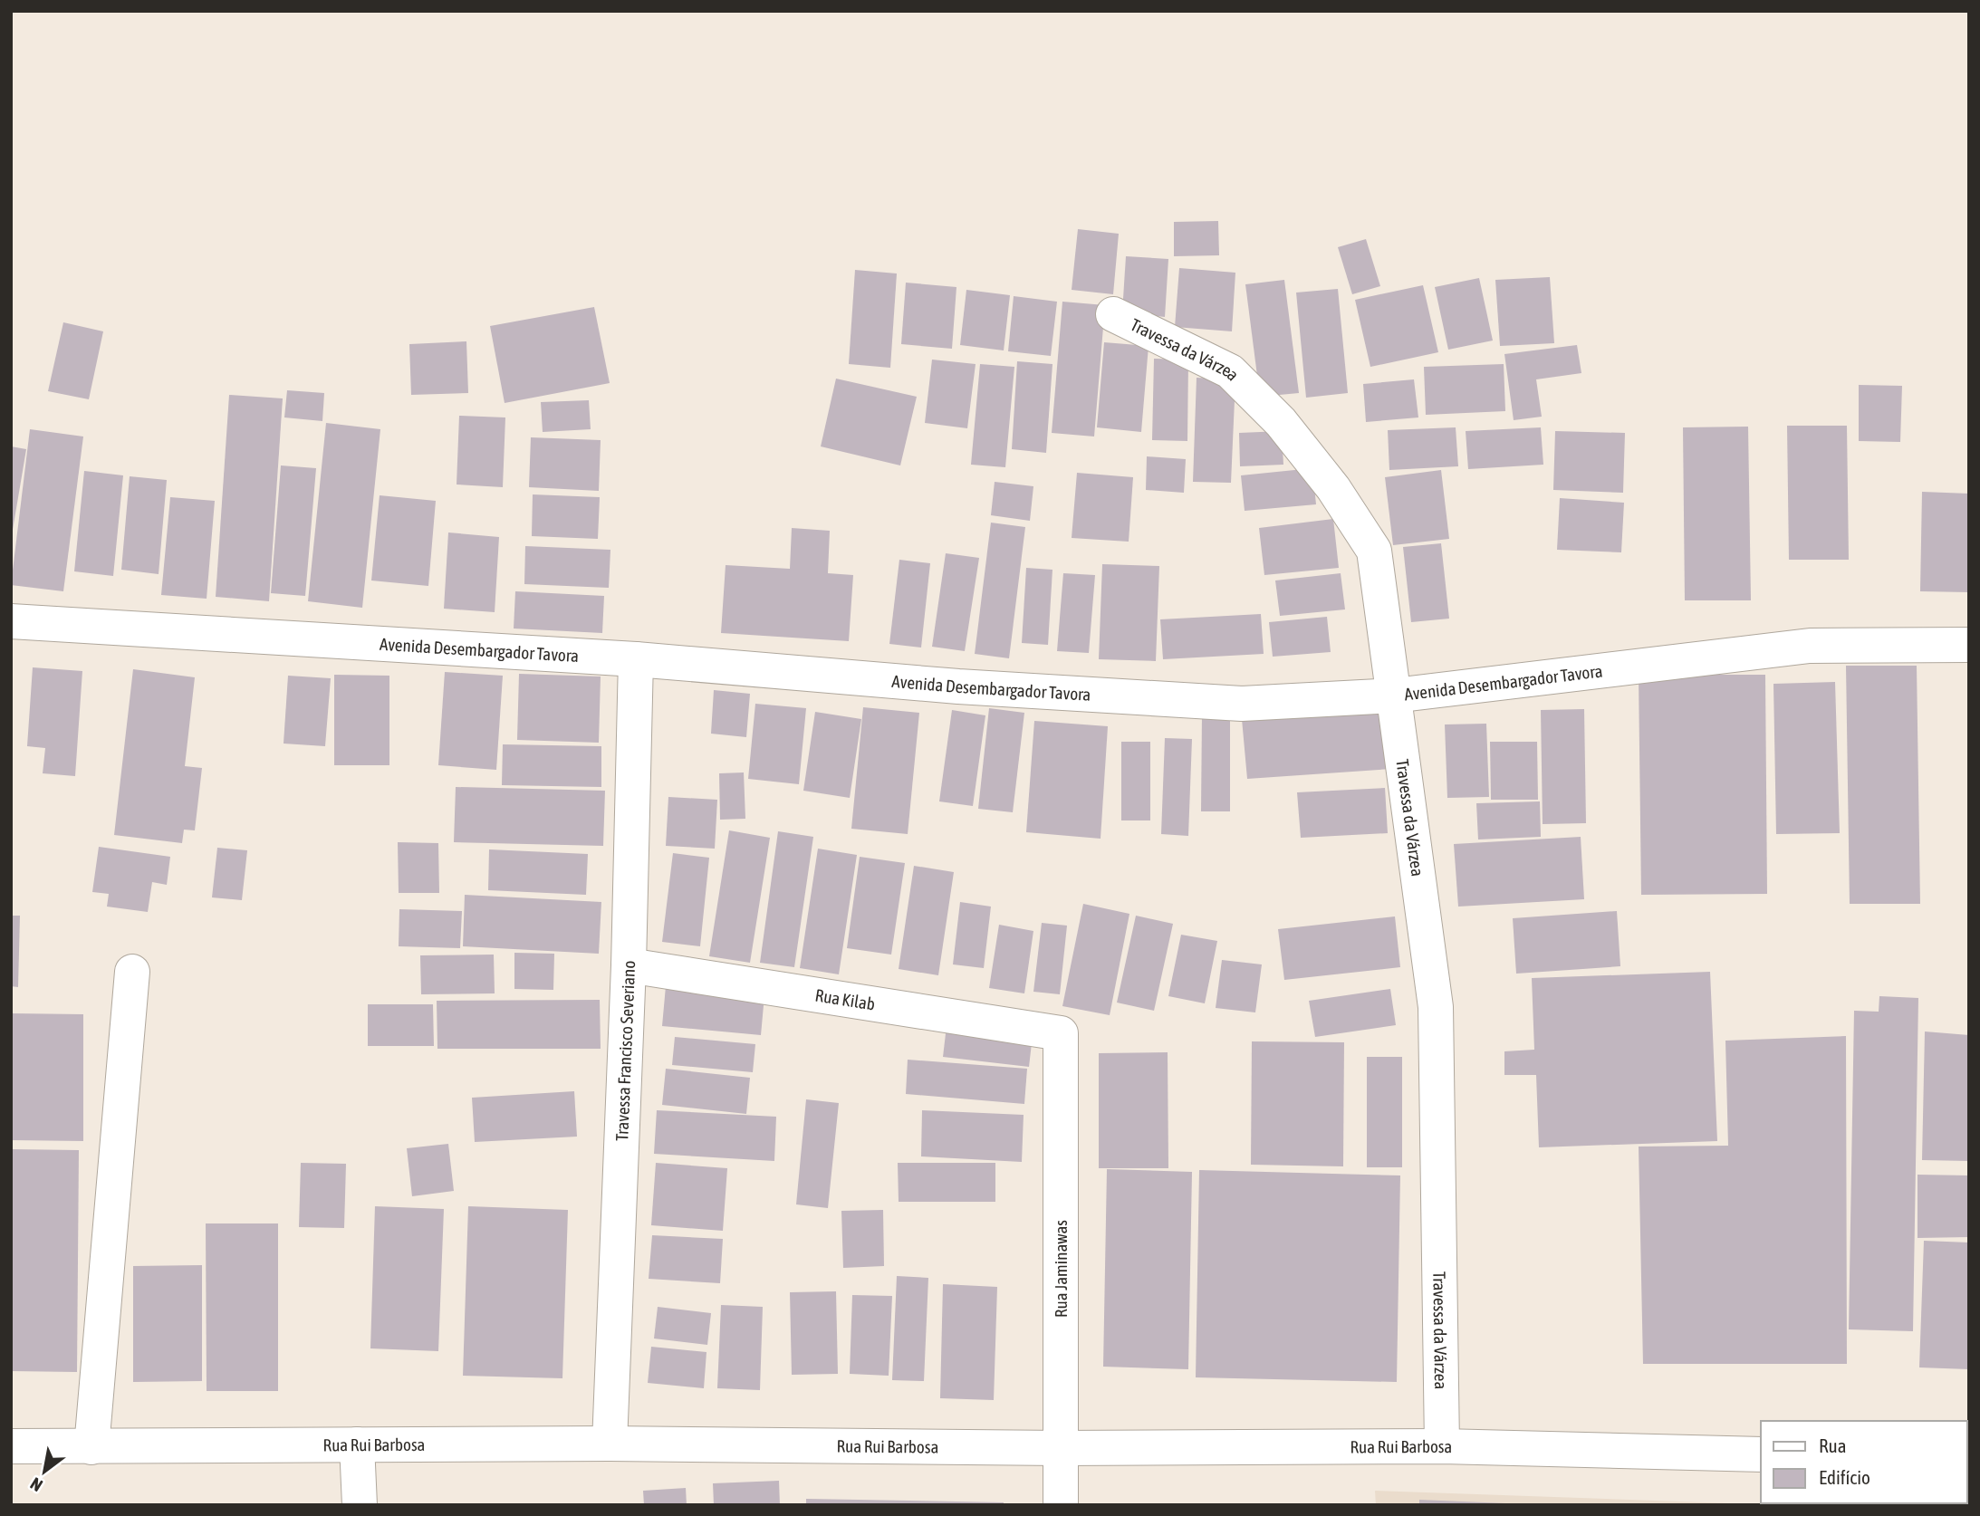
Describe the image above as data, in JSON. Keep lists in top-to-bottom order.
{
  "streets": {
    "street": [
      "Travessa da Várzea",
      "Avenida Desembargador Tavora",
      "Rua Kilab",
      "Travessa Francisco Severiano",
      "Rua Jaminawas",
      "Rua Rui Barbosa"
    ]
  },
  "crossings": [
    ["Travessa da Várzea", "Avenida Desembargador Tavora"],
    ["Travessa da Várzea", "Rua Rui Barbosa"],
    ["Avenida Desembargador Tavora", "Travessa Francisco Severiano"],
    ["Rua Kilab", "Travessa Francisco Severiano"],
    ["Rua Kilab", "Rua Jaminawas"],
    ["Travessa Francisco Severiano", "Rua Rui Barbosa"],
    ["Rua Jaminawas", "Rua Rui Barbosa"]
  ],
  "legend": ["Rua", "Edifício"],
  "north": "bottom left"
}
